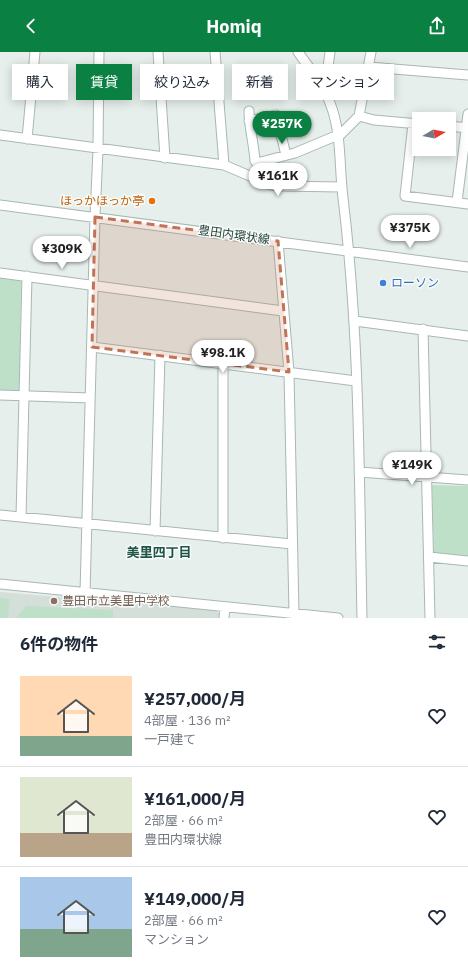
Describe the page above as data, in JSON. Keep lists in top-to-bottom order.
{
  "streets": {
    "street": ["豊田内環状線"]
  },
  "districts": ["美里四丁目"],
  "places": ["ほっかほっか亭", "ローソン", "豊田市立美里中学校"],
  "north": "right",
  "page": {
    "header": "Homiq",
    "chip": [
      "購入",
      "賃貸",
      "絞り込み",
      "新着",
      "マンション"
    ],
    "price": [
      "¥257K",
      "¥161K",
      "¥375K",
      "¥309K",
      "¥98.1K",
      "¥149K"
    ],
    "heading": "6件の物件",
    "list": [
      {
        "name": "¥257,000/月",
        "note": "4部屋 · 136 m² · 一戸建て"
      },
      {
        "name": "¥161,000/月",
        "note": "2部屋 · 66 m² · 豊田内環状線"
      },
      {
        "name": "¥149,000/月",
        "note": "2部屋 · 66 m² · マンション"
      }
    ]
  }
}
